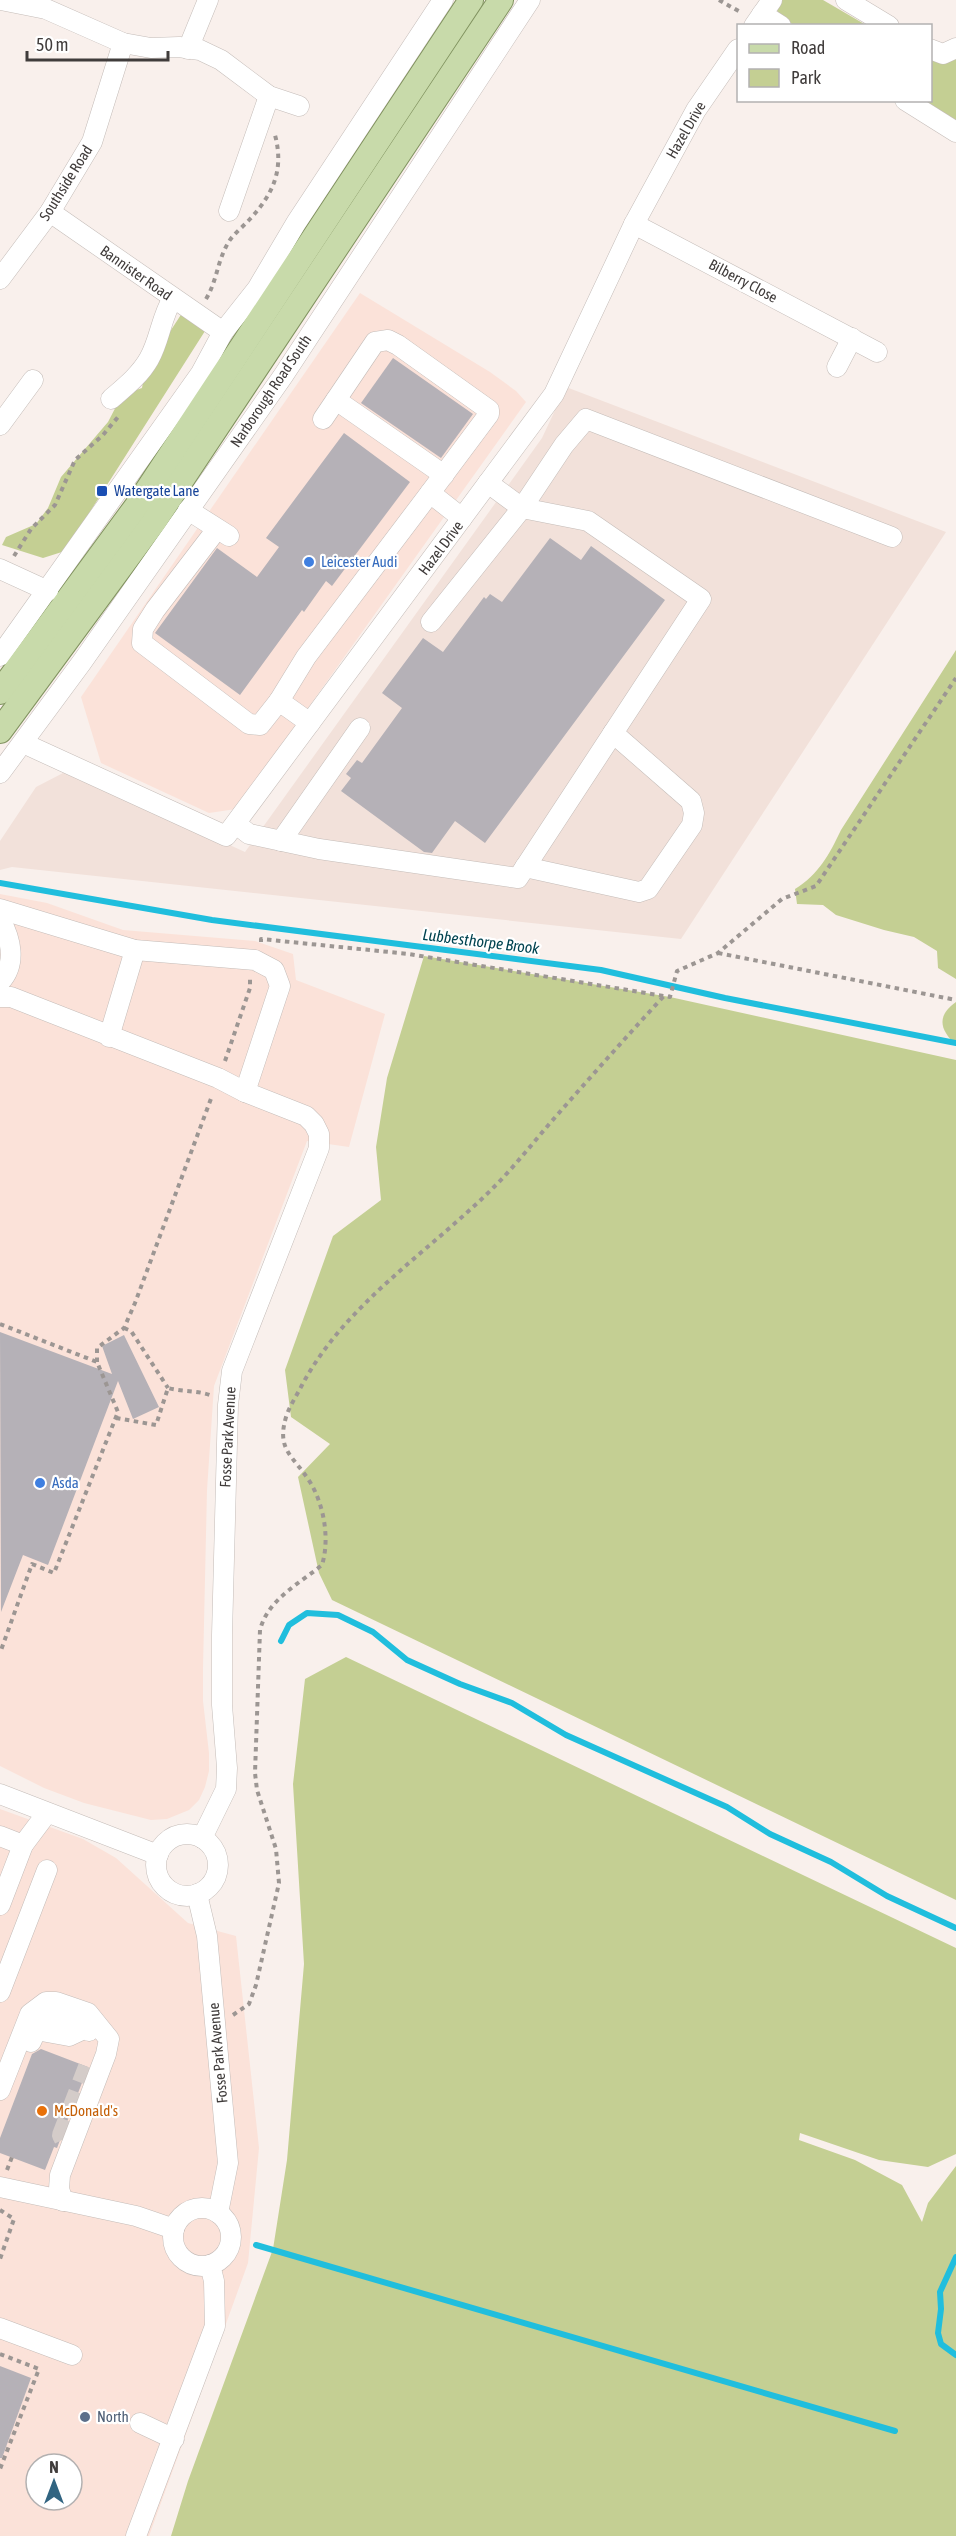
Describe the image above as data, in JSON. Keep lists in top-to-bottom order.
{
  "streets": {
    "main road": ["Narborough Road South"],
    "street": [
      "Hazel Drive",
      "Southside Road",
      "Bannister Road",
      "Bilberry Close",
      "Fosse Park Avenue"
    ]
  },
  "crossings": [
    ["Hazel Drive", "Bilberry Close"],
    ["Southside Road", "Bannister Road"]
  ],
  "water": ["Lubbesthorpe Brook"],
  "places": {
    "transit": ["Watergate Lane"],
    "other": [
      "Leicester Audi",
      "Asda",
      "McDonald's",
      "North"
    ]
  },
  "legend": ["Road", "Park"],
  "scale_bar": "50 m",
  "north": "top"
}
